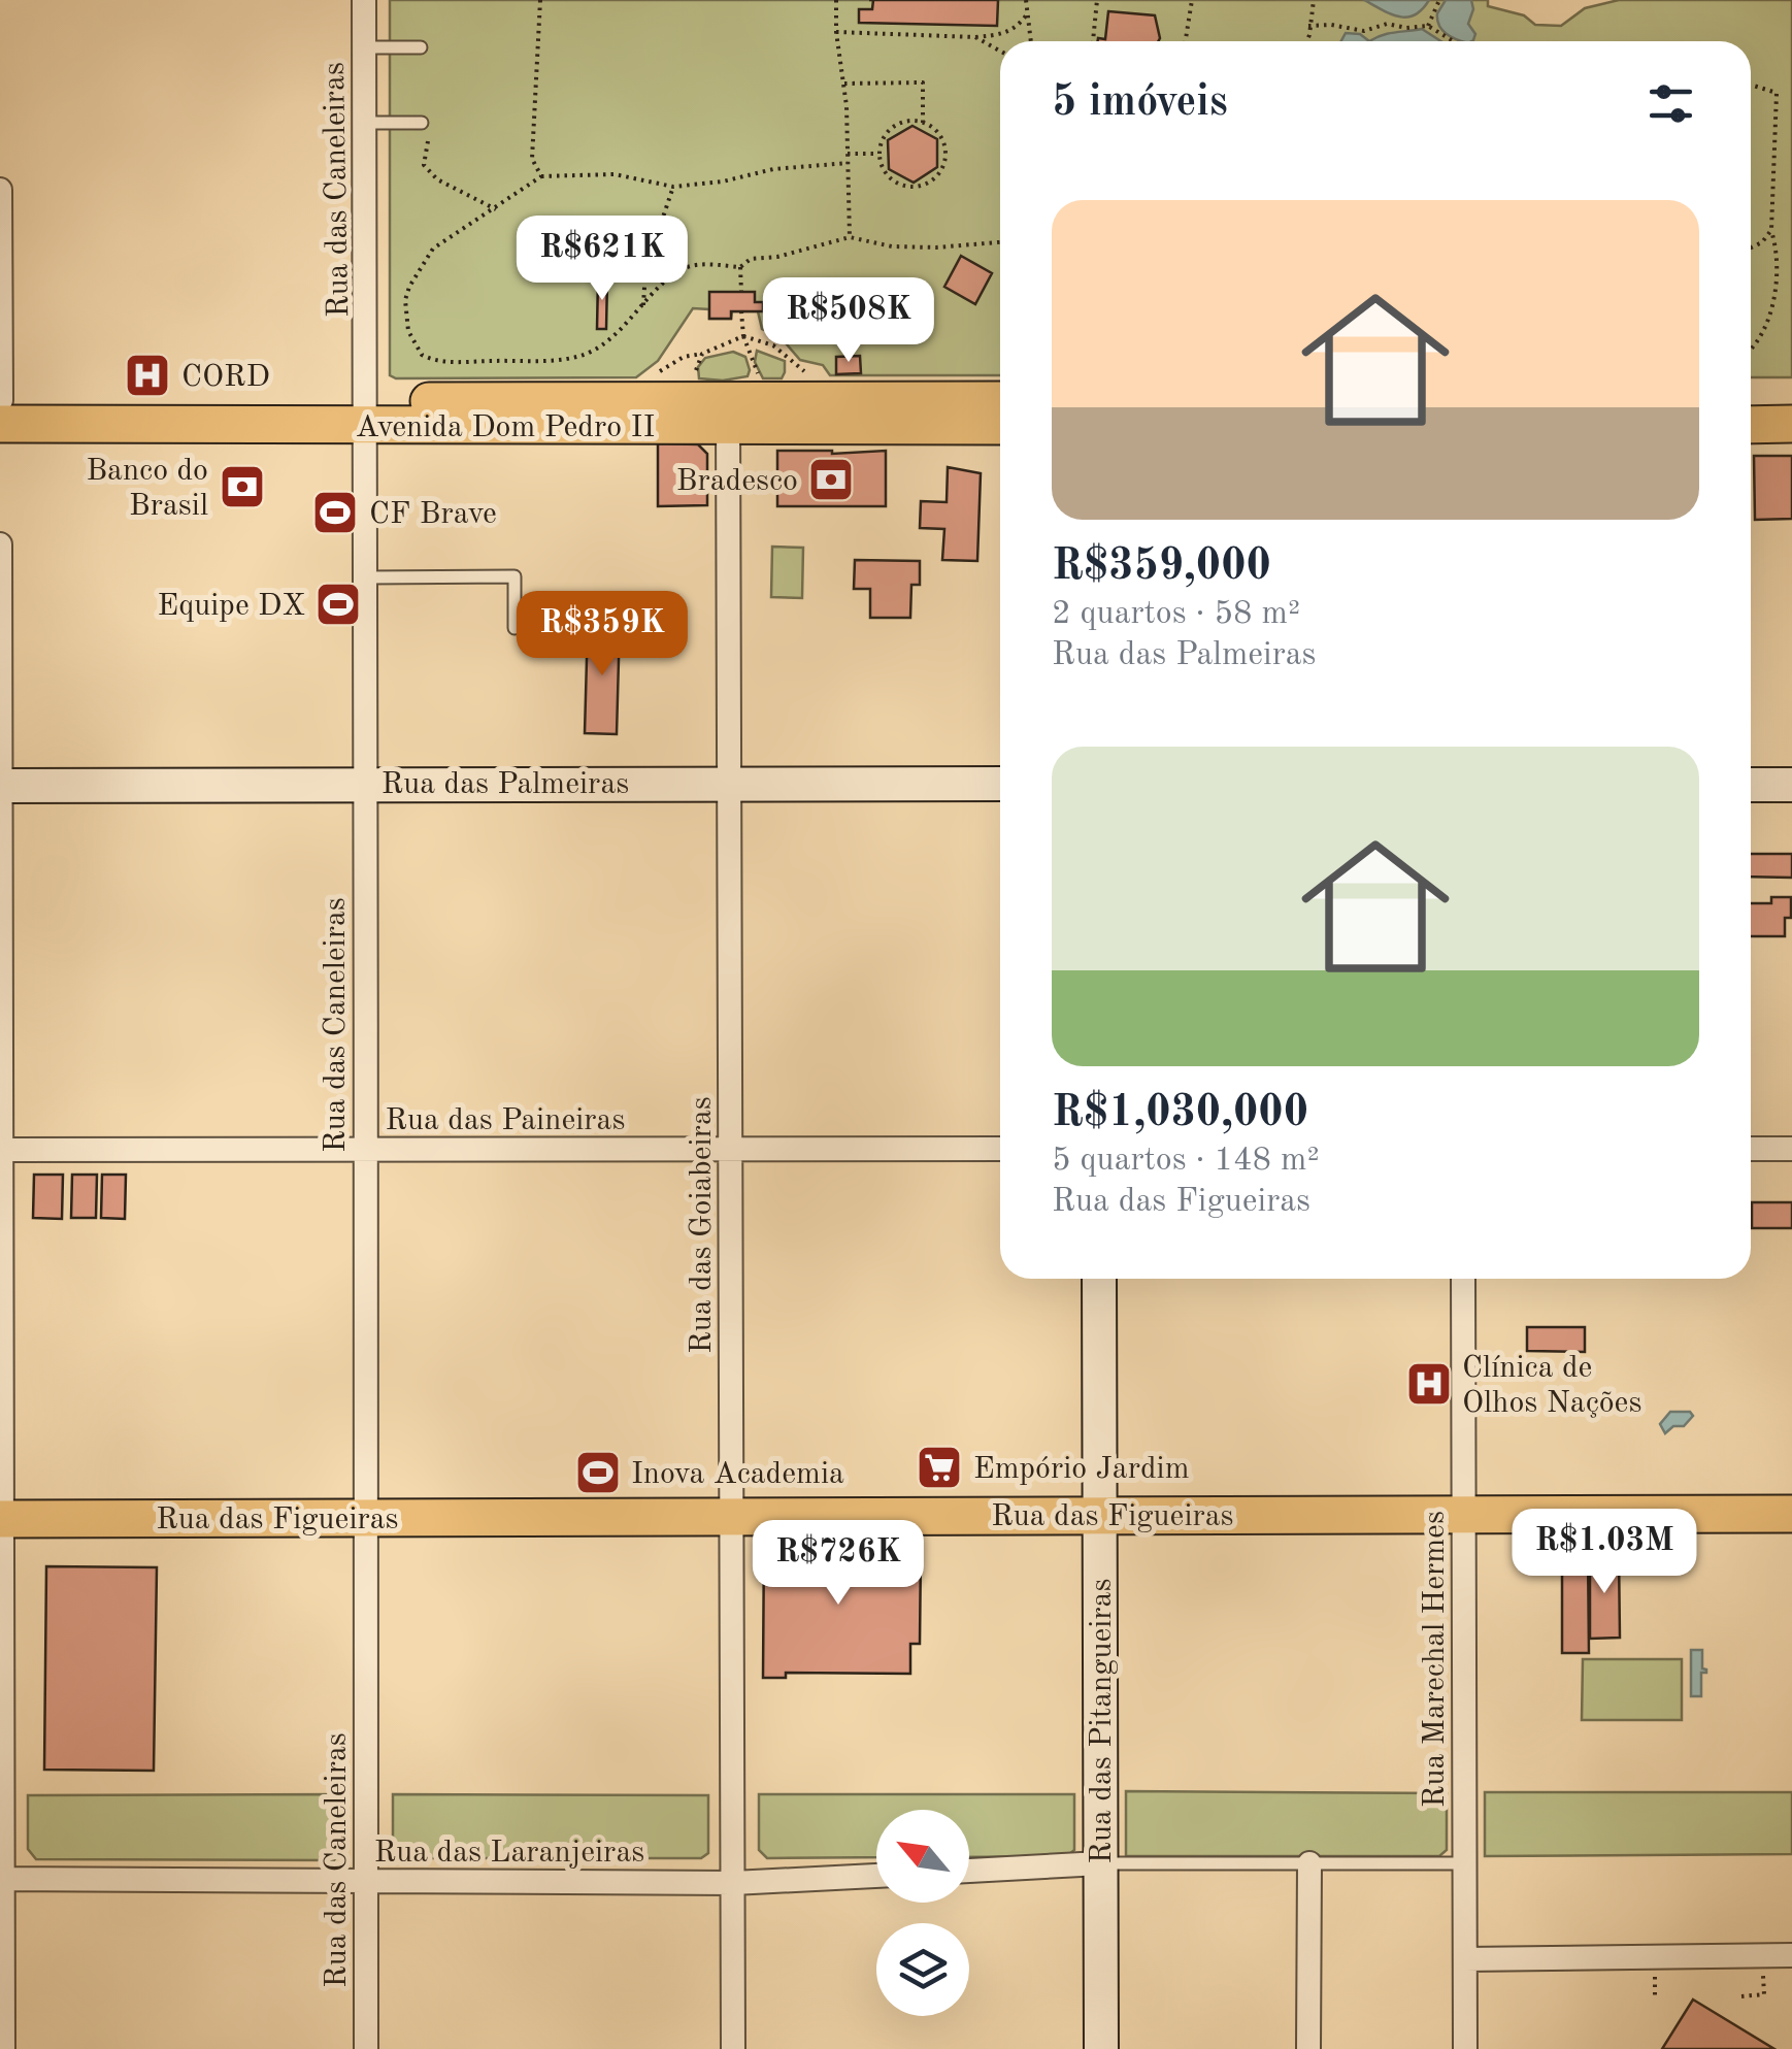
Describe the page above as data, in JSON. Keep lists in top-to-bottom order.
{
  "streets": {
    "main road": [
      "Avenida Dom Pedro II",
      "Rua das Palmeiras",
      "Rua das Figueiras",
      "Rua das Pitangueiras"
    ],
    "street": [
      "Rua das Caneleiras",
      "Rua das Paineiras",
      "Rua das Goiabeiras",
      "Rua Marechal Hermes",
      "Rua das Laranjeiras"
    ]
  },
  "crossings": [
    ["Rua das Caneleiras", "Avenida Dom Pedro II"],
    ["Rua das Caneleiras", "Rua das Palmeiras"],
    ["Rua das Caneleiras", "Rua das Paineiras"],
    ["Rua das Caneleiras", "Rua das Figueiras"],
    ["Rua das Caneleiras", "Rua das Laranjeiras"],
    ["Avenida Dom Pedro II", "Rua das Goiabeiras"],
    ["Rua das Palmeiras", "Rua das Goiabeiras"],
    ["Rua das Paineiras", "Rua das Goiabeiras"],
    ["Rua das Goiabeiras", "Rua das Figueiras"],
    ["Rua das Goiabeiras", "Rua das Laranjeiras"],
    ["Rua das Figueiras", "Rua Marechal Hermes"],
    ["Rua das Figueiras", "Rua das Pitangueiras"]
  ],
  "places": {
    "hospital": ["CORD", "Clínica de Olhos Nações"],
    "bank": ["Bradesco", "Banco do Brasil"],
    "sports": ["CF Brave", "Equipe DX", "Inova Academia"],
    "supermarket": ["Empório Jardim"]
  },
  "north": "top left",
  "page": {
    "heading": "5 imóveis",
    "list": [
      {
        "name": "R$359,000",
        "note": "2 quartos · 58 m² · Rua das Palmeiras"
      },
      {
        "name": "R$1,030,000",
        "note": "5 quartos · 148 m² · Rua das Figueiras"
      }
    ],
    "price": [
      "R$621K",
      "R$508K",
      "R$359K",
      "R$1.03M",
      "R$726K"
    ]
  }
}
